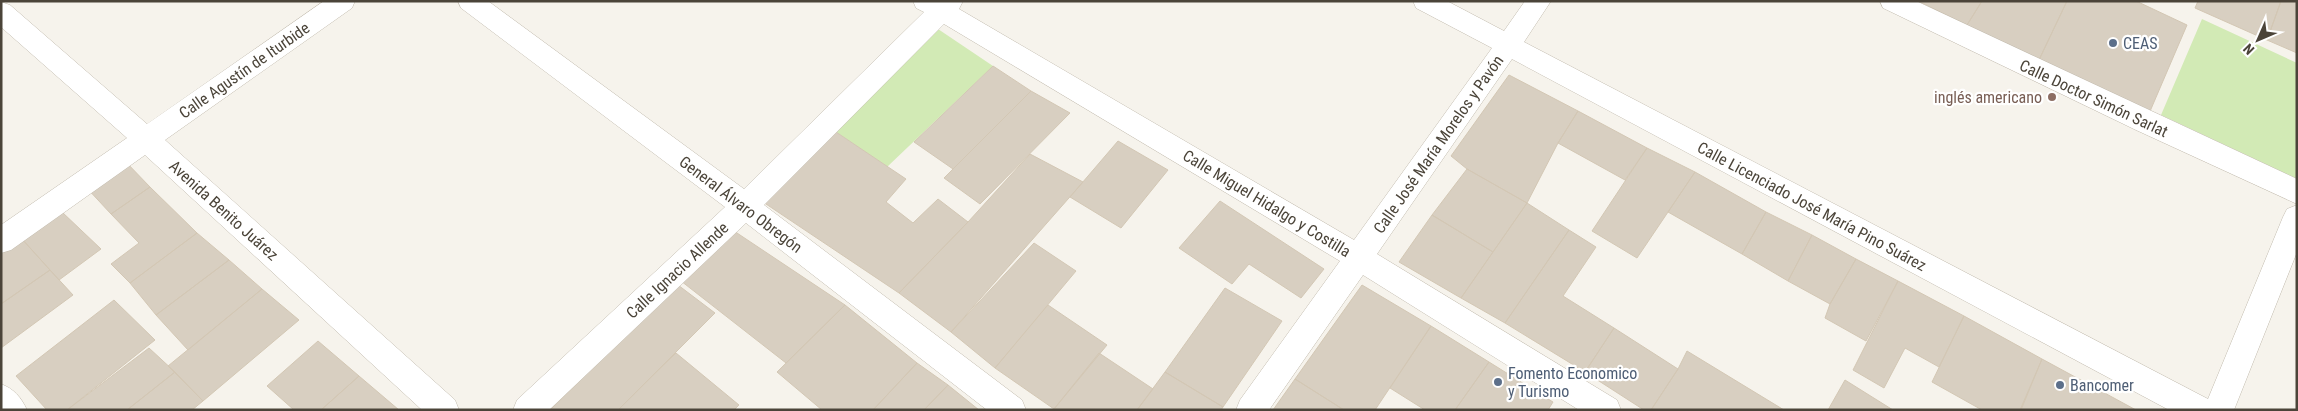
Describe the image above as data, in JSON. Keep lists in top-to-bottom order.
{
  "streets": {
    "street": [
      "Calle Agustín de Iturbide",
      "Calle Doctor Simón Sarlat",
      "Calle José María Morelos y Pavón",
      "Calle Miguel Hidalgo y Costilla",
      "General Álvaro Obregón",
      "Calle Licenciado José María Pino Suárez",
      "Avenida Benito Juárez",
      "Calle Ignacio Allende"
    ]
  },
  "crossings": [
    ["Calle Agustín de Iturbide", "Avenida Benito Juárez"],
    ["Calle José María Morelos y Pavón", "Calle Miguel Hidalgo y Costilla"],
    ["Calle José María Morelos y Pavón", "Calle Licenciado José María Pino Suárez"],
    ["Calle Miguel Hidalgo y Costilla", "Calle Ignacio Allende"],
    ["General Álvaro Obregón", "Calle Ignacio Allende"]
  ],
  "places": [
    "CEAS",
    "inglés americano",
    "Fomento Economico y Turismo",
    "Bancomer"
  ],
  "north": "bottom left"
}
